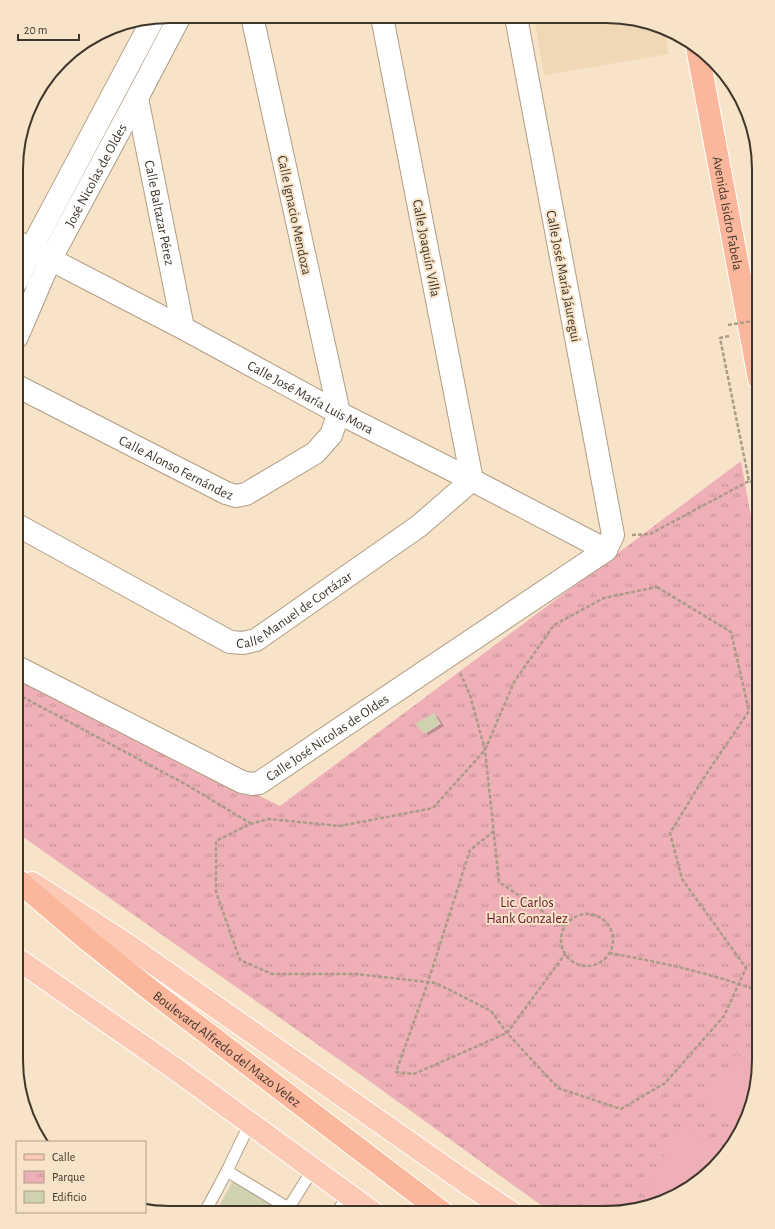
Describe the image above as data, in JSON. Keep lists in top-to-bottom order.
{
  "streets": {
    "highway": ["Avenida Isidro Fabela", "Boulevard Alfredo del Mazo Velez"],
    "street": [
      "José Nicolas de Oldes",
      "Calle Baltazar Pérez",
      "Calle Ignacio Mendoza",
      "Calle Joaquín Villa",
      "Calle José María Jáuregui",
      "Calle José María Luis Mora",
      "Calle Alonso Fernández",
      "Calle Manuel de Cortázar",
      "Calle José Nicolas de Oldes"
    ]
  },
  "crossings": [
    ["José Nicolas de Oldes", "Calle Baltazar Pérez"],
    ["José Nicolas de Oldes", "Calle José María Luis Mora"],
    ["Calle Baltazar Pérez", "Calle José María Luis Mora"],
    ["Calle Ignacio Mendoza", "Calle José María Luis Mora"],
    ["Calle Ignacio Mendoza", "Calle Alonso Fernández"],
    ["Calle Joaquín Villa", "Calle José María Luis Mora"],
    ["Calle Joaquín Villa", "Calle Manuel de Cortázar"],
    ["Calle José María Jáuregui", "Calle José María Luis Mora"],
    ["Calle José María Jáuregui", "Calle José Nicolas de Oldes"],
    ["Calle José María Luis Mora", "Calle Alonso Fernández"],
    ["Calle José María Luis Mora", "Calle Manuel de Cortázar"],
    ["Calle José María Luis Mora", "Calle José Nicolas de Oldes"]
  ],
  "parks": ["Lic. Carlos Hank Gonzalez"],
  "legend": ["Calle", "Parque", "Edificio"],
  "scale_bar": "20 m"
}
